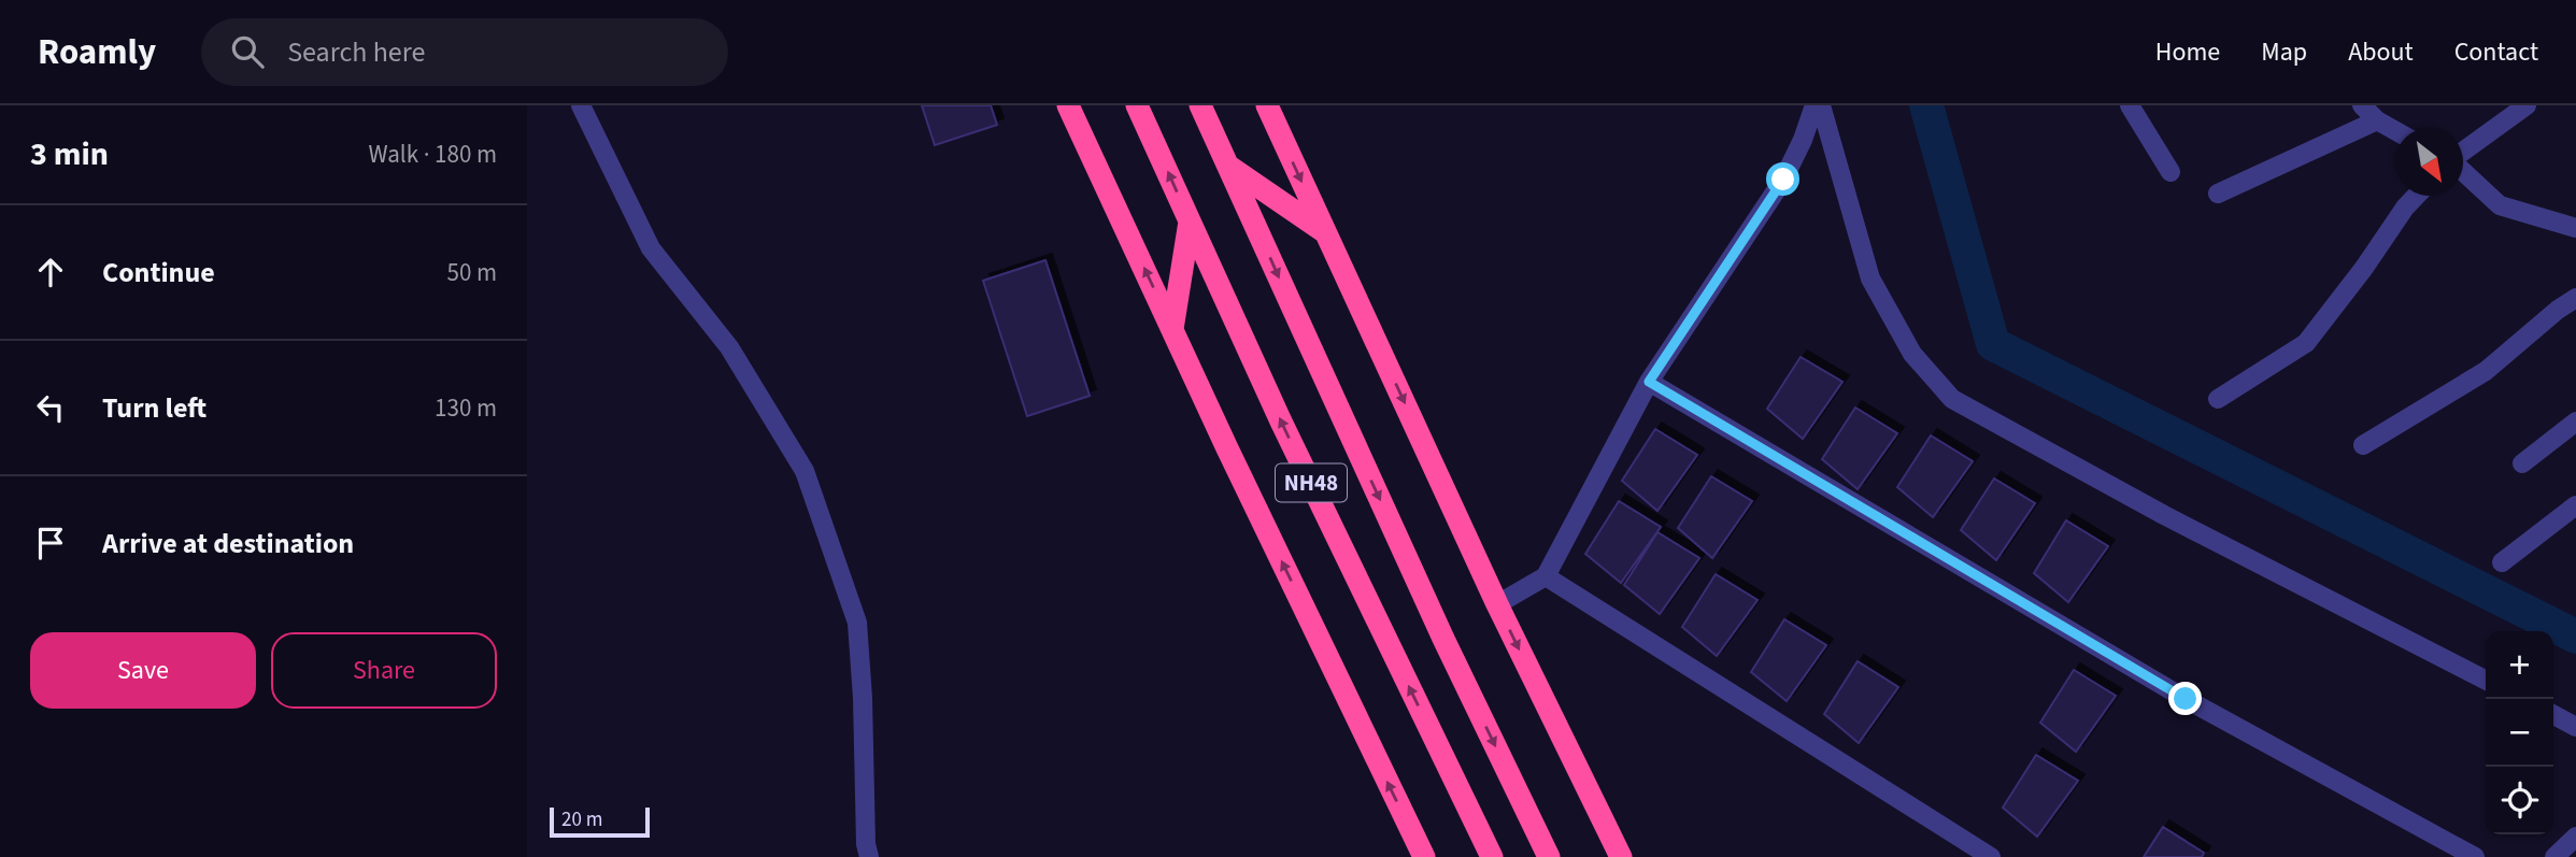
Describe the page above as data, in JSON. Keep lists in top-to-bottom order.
{
  "streets": {
    "highway": ["NH48"]
  },
  "scale_bar": "20 m",
  "north": "bottom right",
  "page": {
    "header": "Roamly",
    "search": "Search here",
    "nav": [
      "Home",
      "Map",
      "About",
      "Contact"
    ],
    "heading": ["3 min", "Walk · 180 m"],
    "list": [
      ["Continue", "50 m"],
      ["Turn left", "130 m"],
      "Arrive at destination"
    ],
    "buttons": ["Save", "Share"],
    "map_buttons": ["+", "−"],
    "scale": "20 m"
  }
}
